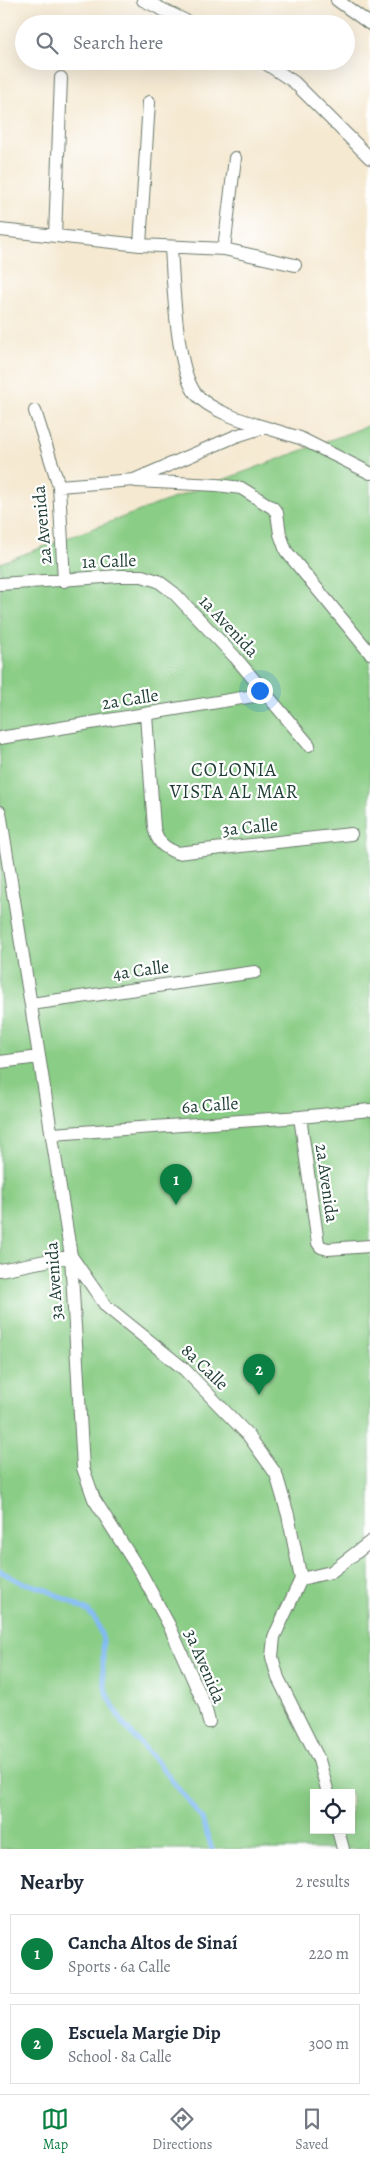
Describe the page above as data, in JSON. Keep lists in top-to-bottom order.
{
  "streets": {
    "street": [
      "2a Avenida",
      "1a Calle",
      "1a Avenida",
      "2a Calle",
      "3a Calle",
      "4a Calle",
      "6a Calle",
      "3a Avenida",
      "8a Calle"
    ]
  },
  "crossings": [
    ["2a Avenida", "1a Calle"],
    ["2a Avenida", "6a Calle"],
    ["1a Calle", "1a Avenida"],
    ["1a Avenida", "2a Calle"],
    ["2a Calle", "3a Calle"],
    ["4a Calle", "3a Avenida"],
    ["6a Calle", "3a Avenida"],
    ["3a Avenida", "8a Calle"]
  ],
  "districts": ["COLONIA VISTA AL MAR"],
  "page": {
    "search": "Search here",
    "pins": ["1", "2"],
    "heading": ["Nearby", "2 results"],
    "list": [
      {
        "mark": "1",
        "name": "Cancha Altos de Sinaí",
        "note": "Sports · 6a Calle",
        "value": "220 m"
      },
      {
        "mark": "2",
        "name": "Escuela Margie Dip",
        "note": "School · 8a Calle",
        "value": "300 m"
      }
    ],
    "nav": ["Map", "Directions", "Saved"]
  }
}
